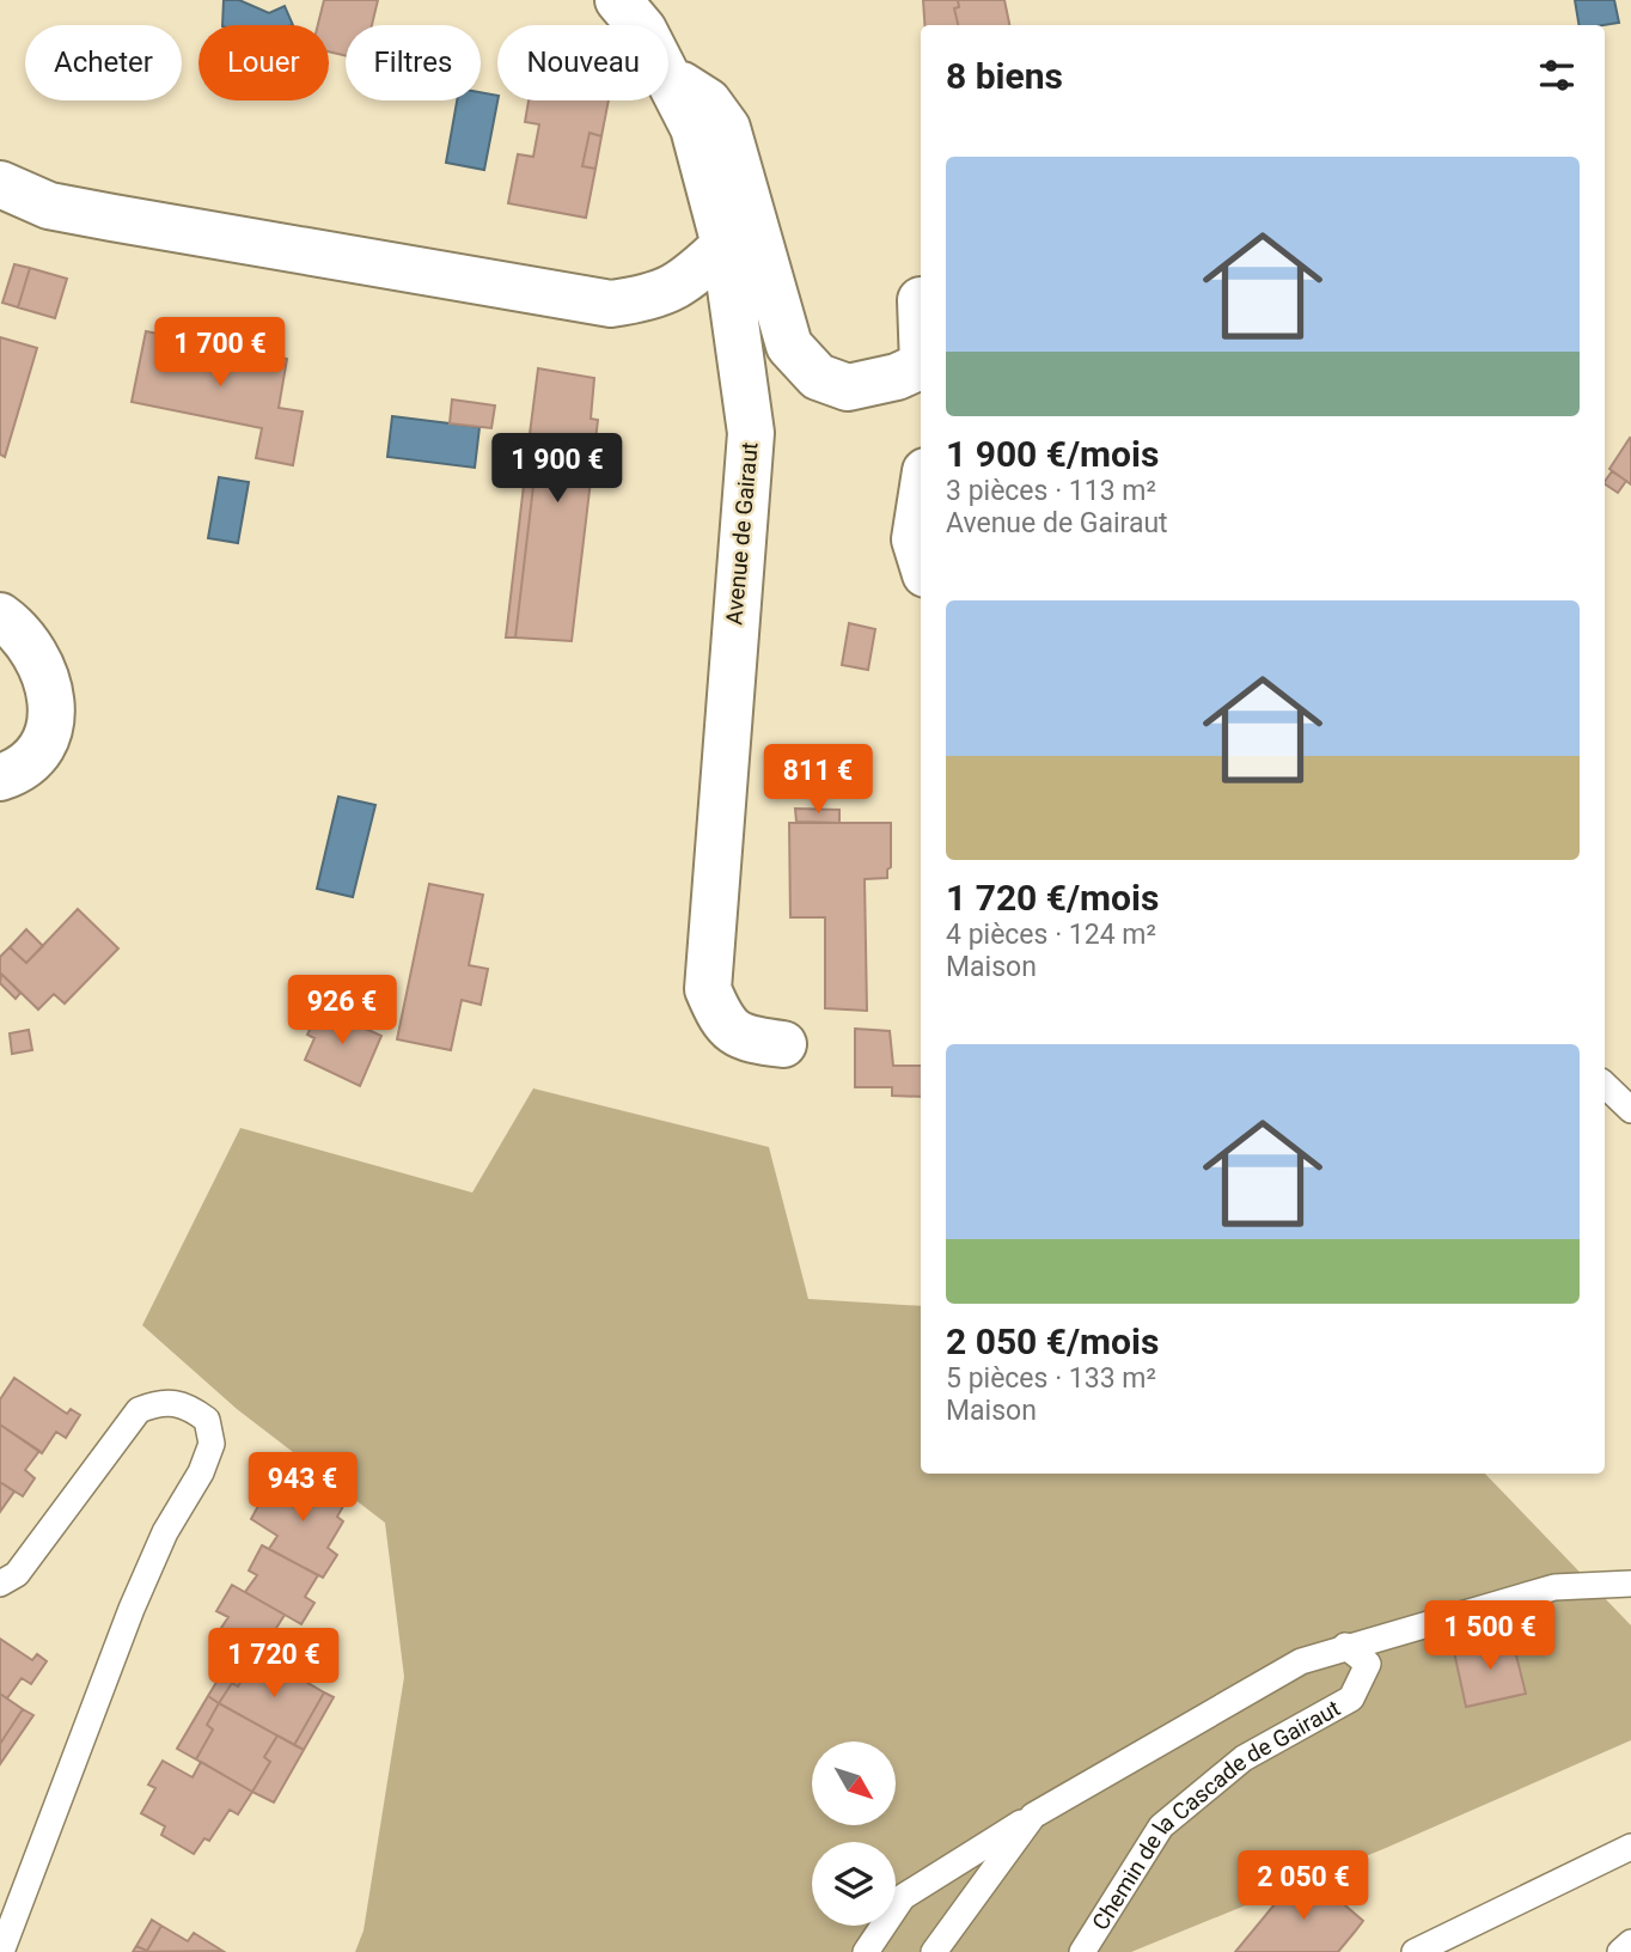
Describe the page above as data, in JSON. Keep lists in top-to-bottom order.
{
  "streets": {
    "street": ["Avenue de Gairaut"],
    "lane": ["Chemin de la Cascade de Gairaut"]
  },
  "north": "bottom right",
  "page": {
    "chip": [
      "Acheter",
      "Louer",
      "Filtres",
      "Nouveau"
    ],
    "heading": "8 biens",
    "list": [
      {
        "name": "1 900 €/mois",
        "note": "3 pièces · 113 m² · Avenue de Gairaut"
      },
      {
        "name": "1 720 €/mois",
        "note": "4 pièces · 124 m² · Maison"
      },
      {
        "name": "2 050 €/mois",
        "note": "5 pièces · 133 m² · Maison"
      }
    ],
    "price": [
      "1 700 €",
      "1 900 €",
      "811 €",
      "926 €",
      "943 €",
      "1 500 €",
      "1 720 €",
      "2 050 €"
    ]
  }
}
